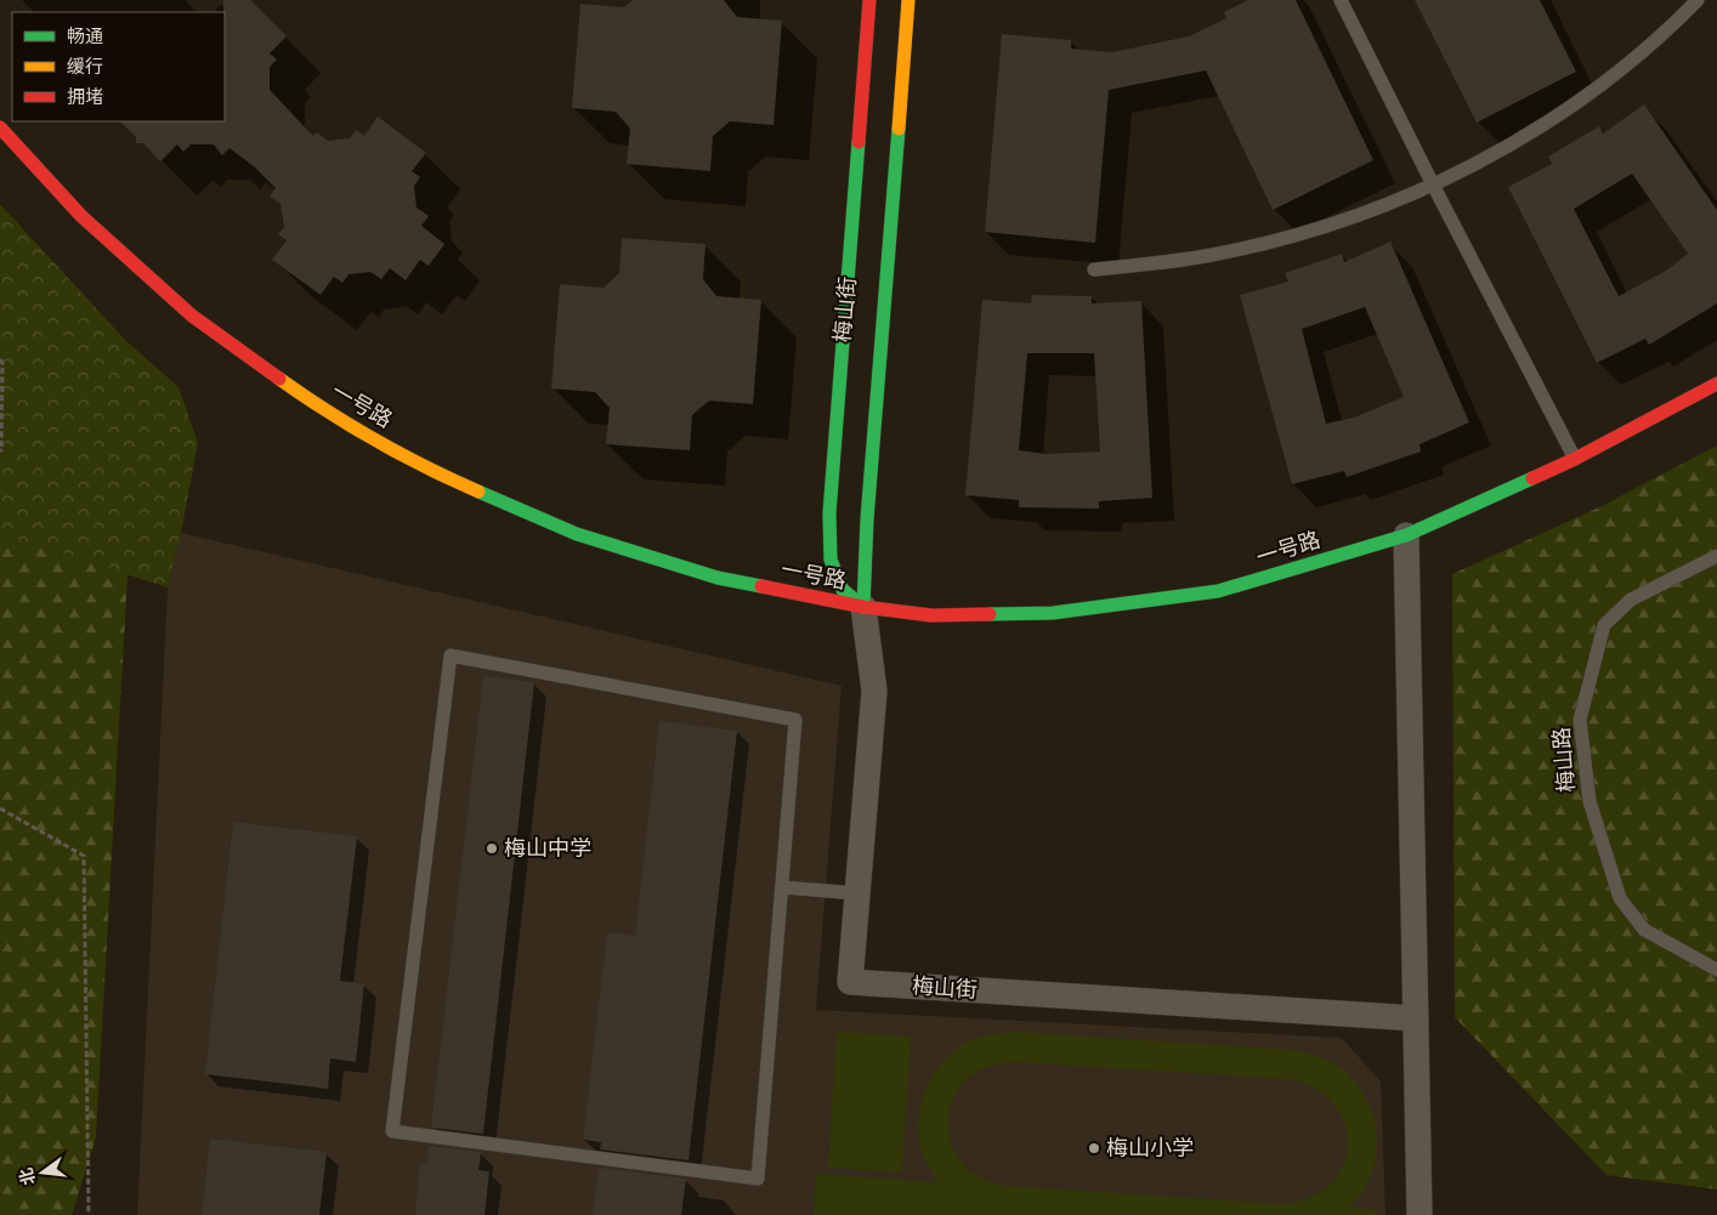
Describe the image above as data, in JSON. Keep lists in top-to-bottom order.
{
  "streets": {
    "street": ["梅山街", "一号路"],
    "lane": ["梅山路"]
  },
  "crossings": [
    ["梅山街", "一号路"]
  ],
  "places": ["梅山中学", "梅山小学"],
  "legend": ["畅通", "缓行", "拥堵"],
  "north": "left"
}
